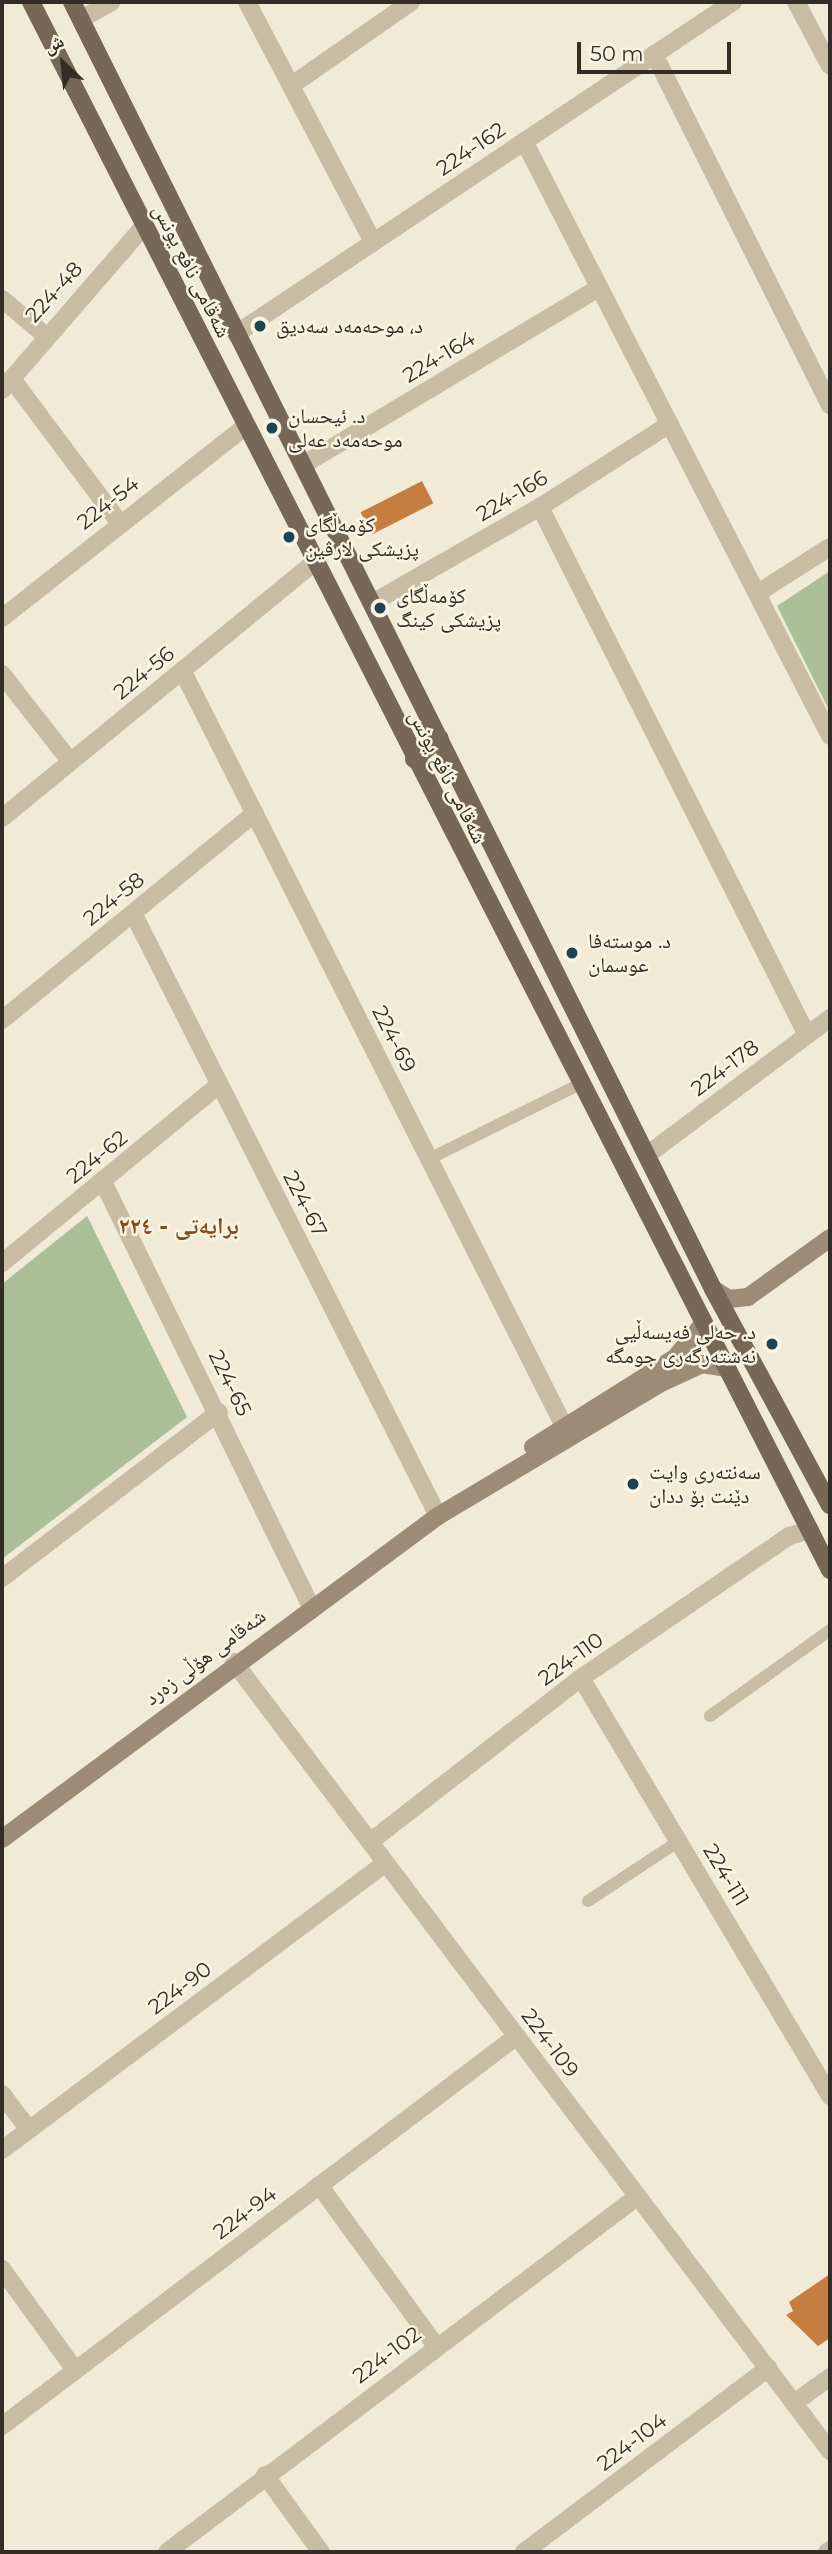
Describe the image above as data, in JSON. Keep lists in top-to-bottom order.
{
  "streets": {
    "main road": ["شەقامی نافع یونس"],
    "street": [
      "224-162",
      "224-48",
      "224-164",
      "224-166",
      "224-54",
      "224-56",
      "224-58",
      "224-69",
      "224-178",
      "224-62",
      "224-67",
      "224-65",
      "شەقامی هۆڵی زەرد",
      "224-110",
      "224-111",
      "224-90",
      "224-109",
      "224-94",
      "224-102",
      "224-104"
    ]
  },
  "crossings": [
    ["224-162", "شەقامی نافع یونس"],
    ["شەقامی نافع یونس", "224-48"],
    ["شەقامی نافع یونس", "224-164"],
    ["شەقامی نافع یونس", "224-166"],
    ["شەقامی نافع یونس", "224-54"],
    ["شەقامی نافع یونس", "224-56"],
    ["شەقامی نافع یونس", "224-178"],
    ["شەقامی نافع یونس", "شەقامی هۆڵی زەرد"],
    ["شەقامی نافع یونس", "224-110"],
    ["224-56", "224-69"],
    ["224-58", "224-69"],
    ["224-58", "224-67"],
    ["224-69", "شەقامی هۆڵی زەرد"],
    ["224-62", "224-67"],
    ["224-62", "224-65"],
    ["224-67", "شەقامی هۆڵی زەرد"],
    ["224-65", "شەقامی هۆڵی زەرد"],
    ["شەقامی هۆڵی زەرد", "224-109"],
    ["224-110", "224-111"],
    ["224-110", "224-109"],
    ["224-90", "224-109"],
    ["224-109", "224-94"],
    ["224-109", "224-102"],
    ["224-109", "224-104"]
  ],
  "districts": ["برایەتی - ٢٢٤"],
  "places": [
    "د، موحەمەد سەدیق",
    "د. ئیحسان موحەمەد عەلی",
    "کۆمەڵگای پزیشکی لارڤین",
    "کۆمەڵگای پزیشکی کینگ",
    "د. موستەفا عوسمان",
    "د. حەلی فەیسەڵیی نەشتەرگەری جومگە",
    "سەنتەری وایت دێنت بۆ ددان"
  ],
  "scale_bar": "50 m",
  "north": "top left"
}
